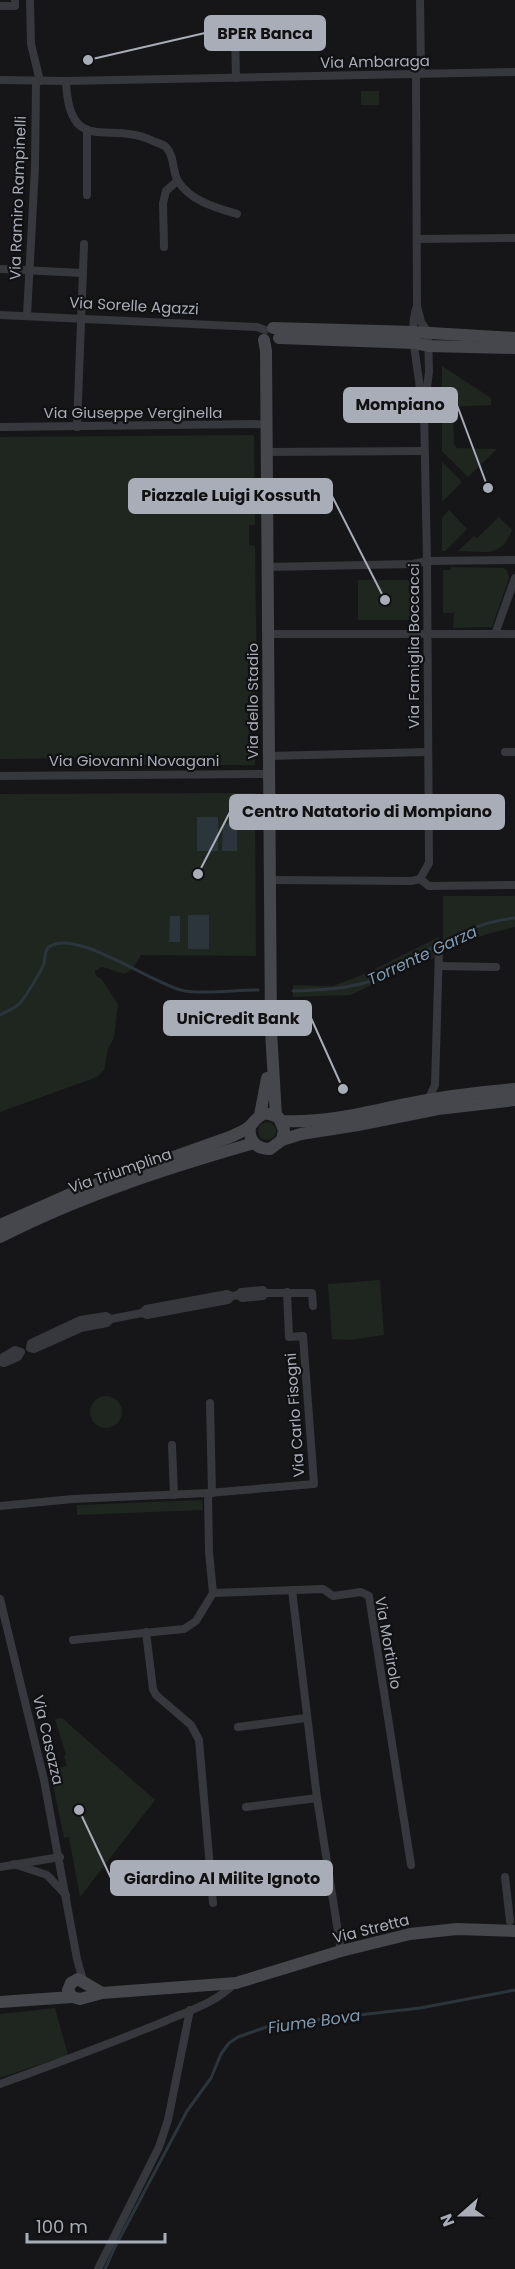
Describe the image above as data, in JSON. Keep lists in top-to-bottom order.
{
  "streets": {
    "street": [
      "Via Ambaraga",
      "Via Ramiro Rampinelli",
      "Via Sorelle Agazzi",
      "Via Giuseppe Verginella",
      "Via Famiglia Boccacci",
      "Via dello Stadio",
      "Via Giovanni Novagani",
      "Via Triumplina",
      "Via Carlo Fisogni",
      "Via Mortirolo",
      "Via Casazza",
      "Via Stretta"
    ]
  },
  "crossings": [
    ["Via Ambaraga", "Via Ramiro Rampinelli"],
    ["Via Ambaraga", "Via Famiglia Boccacci"],
    ["Via Ramiro Rampinelli", "Via Sorelle Agazzi"],
    ["Via Sorelle Agazzi", "Via Famiglia Boccacci"],
    ["Via Sorelle Agazzi", "Via dello Stadio"],
    ["Via Giuseppe Verginella", "Via dello Stadio"],
    ["Via dello Stadio", "Via Giovanni Novagani"],
    ["Via dello Stadio", "Via Triumplina"],
    ["Via Casazza", "Via Stretta"]
  ],
  "water": ["Torrente Garza", "Fiume Bova"],
  "places": [
    "BPER Banca",
    "Mompiano",
    "Piazzale Luigi Kossuth",
    "Centro Natatorio di Mompiano",
    "UniCredit Bank",
    "Giardino Al Milite Ignoto"
  ],
  "scale_bar": "100 m",
  "north": "left"
}
